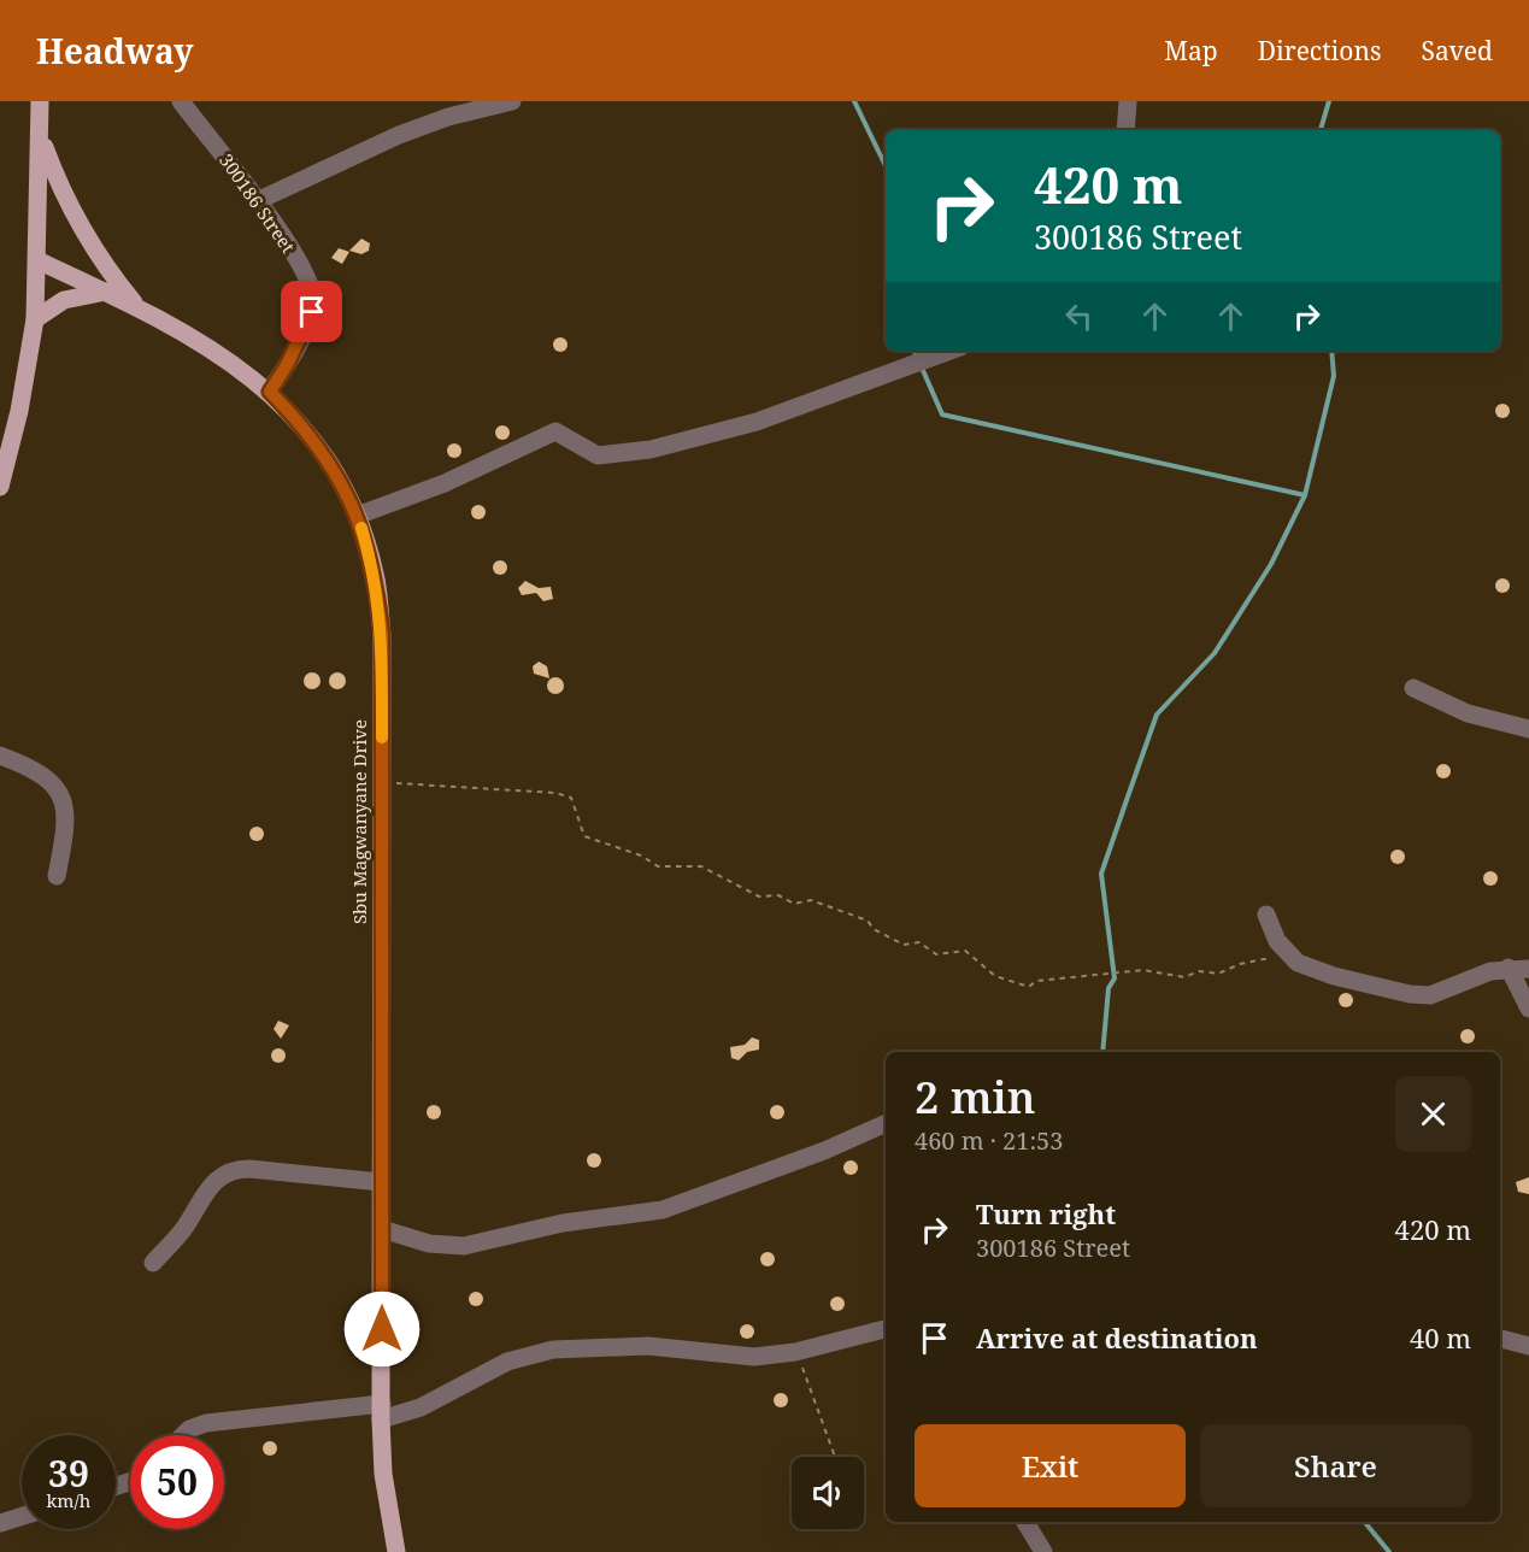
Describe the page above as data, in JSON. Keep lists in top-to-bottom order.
{
  "streets": {
    "main road": ["Sbu Magwanyane Drive"],
    "street": ["300186 Street"]
  },
  "crossings": [
    ["300186 Street", "Sbu Magwanyane Drive"]
  ],
  "page": {
    "header": "Headway",
    "nav": ["Map", "Directions", "Saved"],
    "turn": ["420 m", "300186 Street"],
    "heading": ["2 min", "460 m · 21:53"],
    "list": [
      {
        "name": "Turn right",
        "note": "300186 Street",
        "value": "420 m"
      },
      {
        "name": "Arrive at destination",
        "value": "40 m"
      }
    ],
    "buttons": ["Exit", "Share"],
    "speed": "39 km/h",
    "limit": "50"
  }
}
